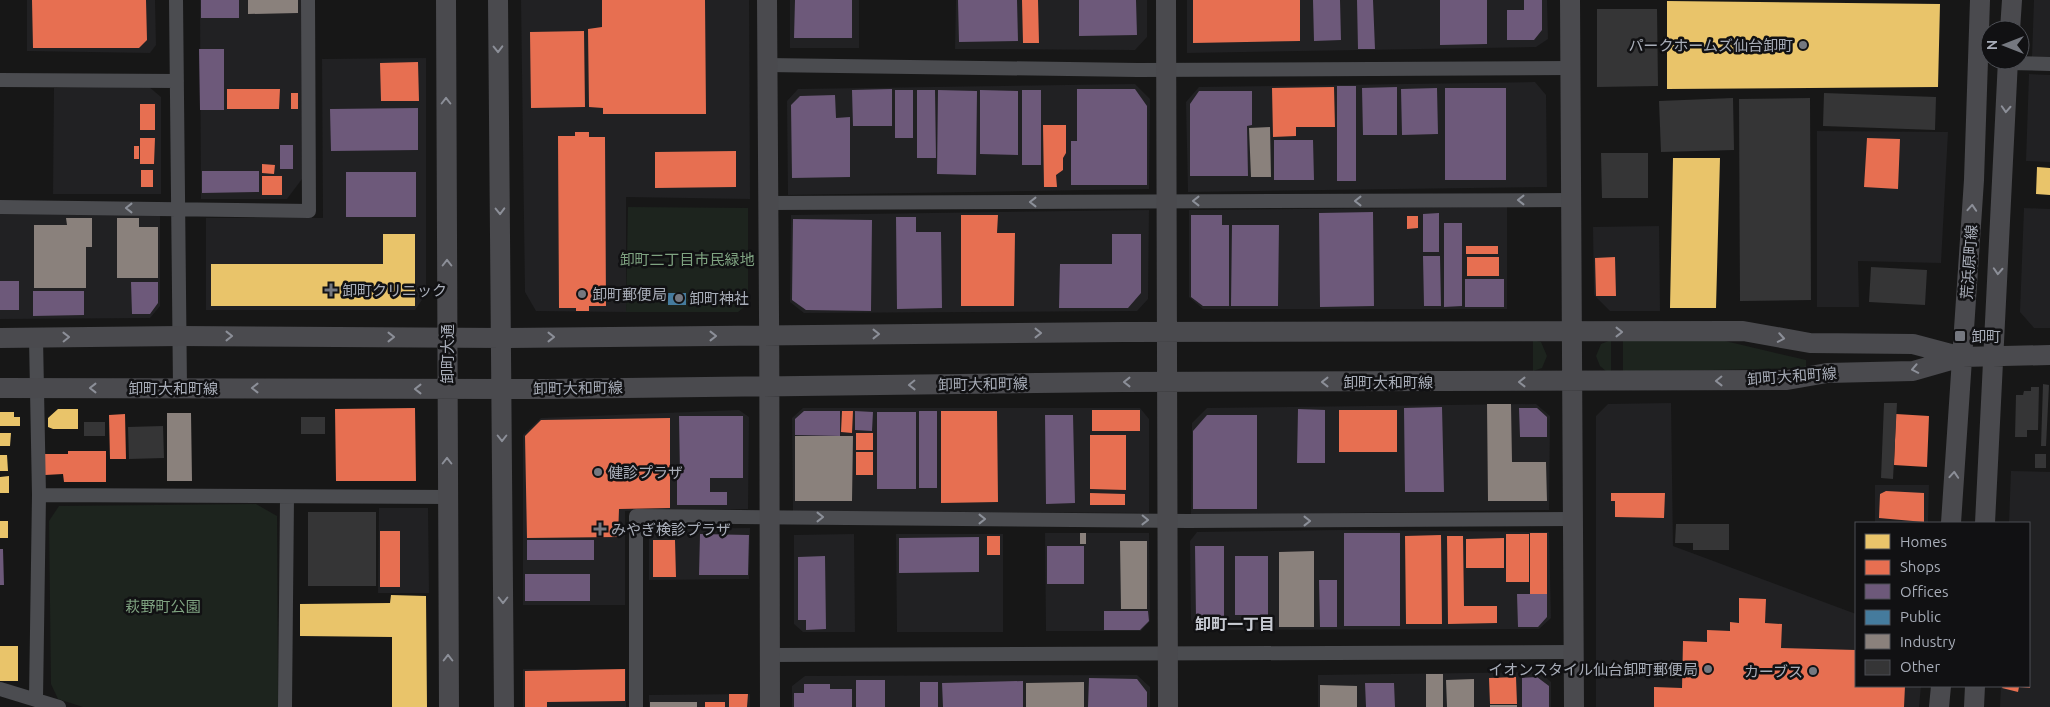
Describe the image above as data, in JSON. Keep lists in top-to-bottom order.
{
  "streets": {
    "street": ["荒浜原町線", "卸町大通", "卸町大和町線"]
  },
  "crossings": [
    ["荒浜原町線", "卸町大和町線"],
    ["卸町大通", "卸町大和町線"]
  ],
  "districts": ["卸町一丁目"],
  "parks": ["卸町二丁目市民緑地", "萩野町公園"],
  "places": {
    "other": [
      "パークホームズ仙台卸町",
      "卸町郵便局",
      "卸町神社",
      "健診プラザ",
      "イオンスタイル仙台卸町郵便局",
      "カーブス"
    ],
    "health": ["卸町クリニック", "みやぎ検診プラザ"],
    "transit": ["卸町"]
  },
  "legend": [
    "Homes",
    "Shops",
    "Offices",
    "Public",
    "Industry",
    "Other"
  ],
  "north": "left"
}
